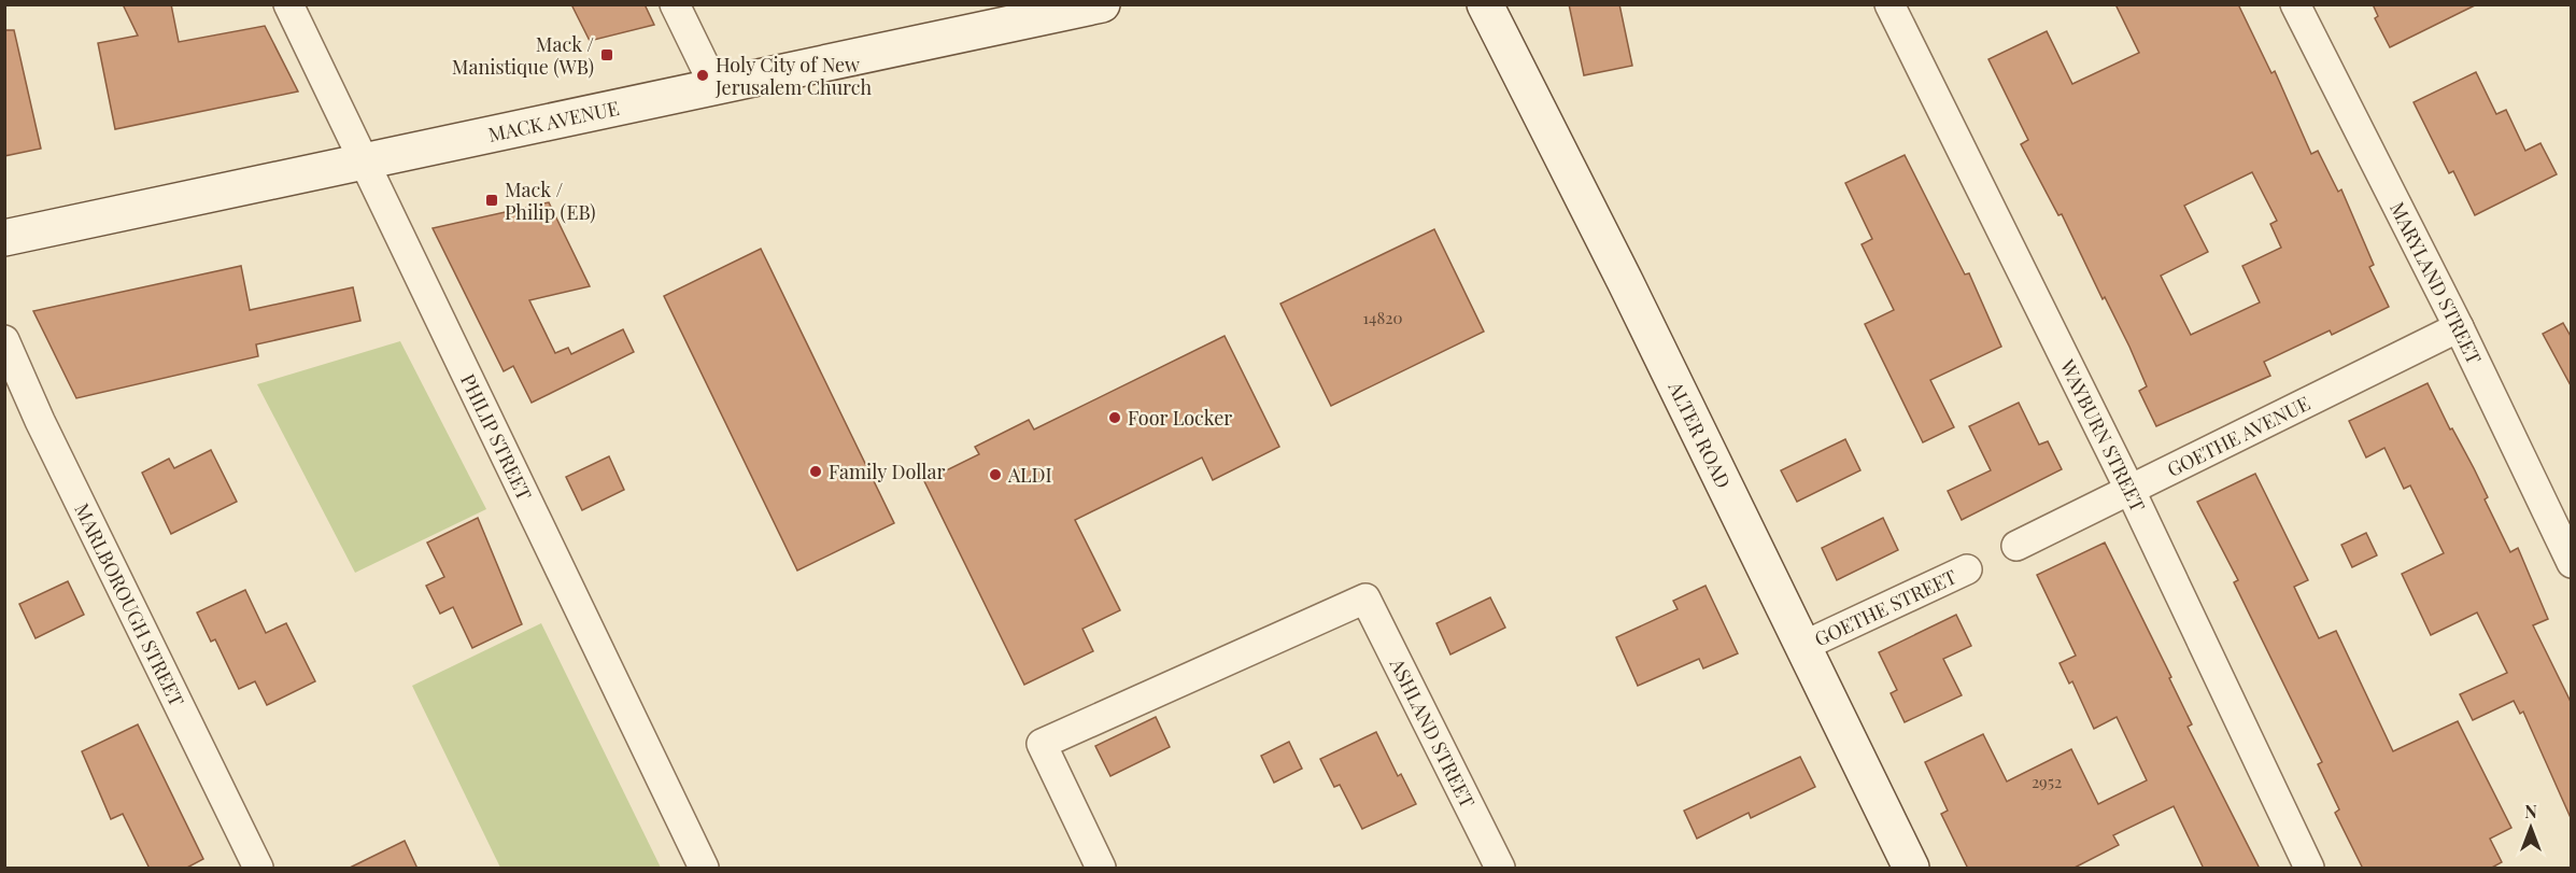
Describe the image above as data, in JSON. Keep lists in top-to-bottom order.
{
  "streets": {
    "main road": ["MACK AVENUE", "ALTER ROAD"],
    "street": [
      "MARYLAND STREET",
      "WAYBURN STREET",
      "PHILIP STREET",
      "GOETHE AVENUE",
      "MARLBOROUGH STREET",
      "GOETHE STREET",
      "ASHLAND STREET"
    ]
  },
  "crossings": [
    ["MACK AVENUE", "PHILIP STREET"],
    ["MARYLAND STREET", "GOETHE AVENUE"],
    ["ALTER ROAD", "GOETHE STREET"],
    ["WAYBURN STREET", "GOETHE AVENUE"]
  ],
  "places": {
    "transit": ["Mack / Manistique (WB)", "Mack / Philip (EB)"],
    "other": [
      "Holy City of New Jerusalem Church",
      "Foor Locker",
      "Family Dollar",
      "ALDI"
    ]
  },
  "house_numbers": ["14820", "2952"],
  "north": "top"
}
